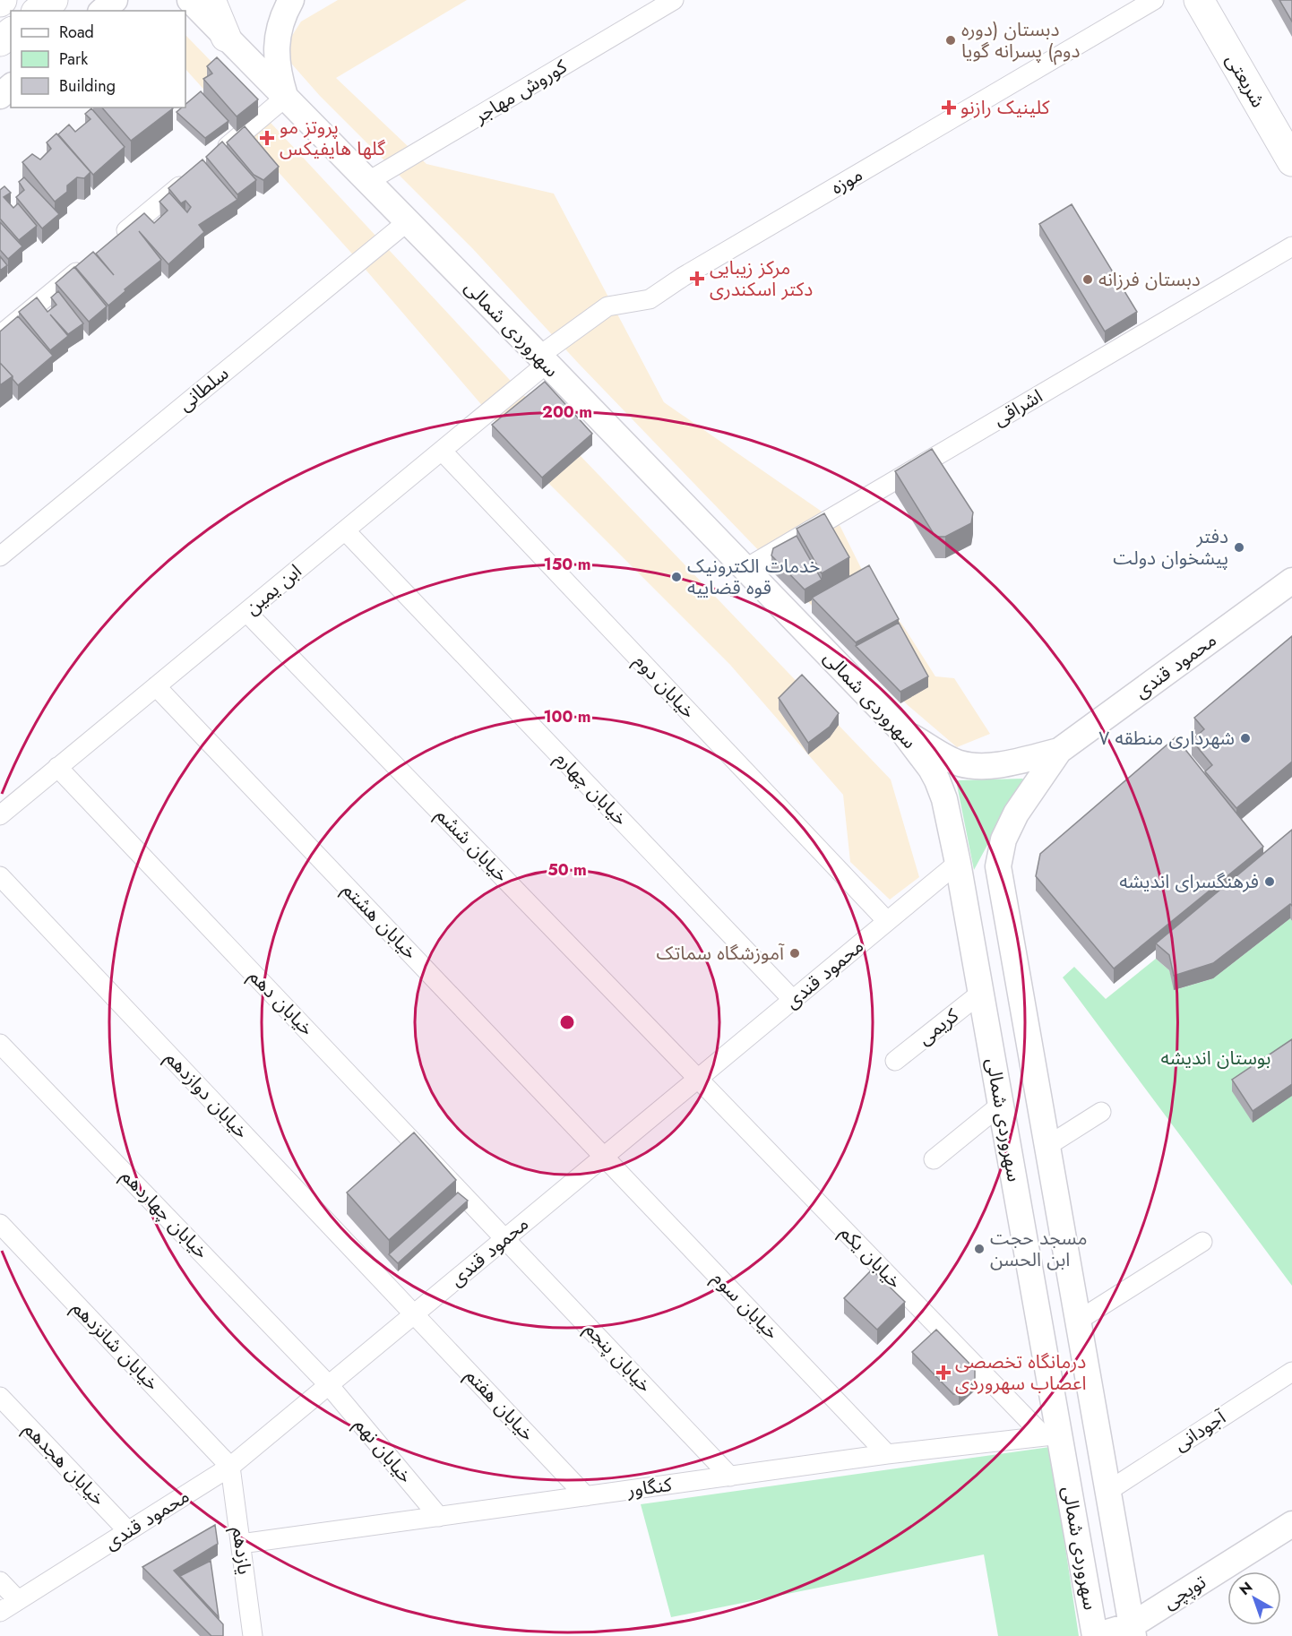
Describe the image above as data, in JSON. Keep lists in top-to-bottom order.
{
  "streets": {
    "main road": [
      "شریعتی",
      "سهروردی شمالی",
      "محمود قندی",
      "توپچی"
    ],
    "street": [
      "کوروش مهاجر",
      "موزه",
      "سلطانی",
      "اشراقی",
      "ابن یمین",
      "خیابان دوم",
      "خیابان چهارم",
      "خیابان ششم",
      "خیابان هشتم",
      "خیابان دهم",
      "کریمی",
      "خیابان دوازدهم",
      "خیابان چهاردهم",
      "خیابان یکم",
      "خیابان سوم",
      "خیابان شانزدهم",
      "خیابان پنجم",
      "خیابان هفتم",
      "آجودانی",
      "خیابان نهم",
      "خیابان هجدهم",
      "کنگاور",
      "یازدهم"
    ]
  },
  "crossings": [
    ["کوروش مهاجر", "سهروردی شمالی"],
    ["موزه", "سهروردی شمالی"],
    ["موزه", "ابن یمین"],
    ["سهروردی شمالی", "سلطانی"],
    ["سهروردی شمالی", "اشراقی"],
    ["سهروردی شمالی", "ابن یمین"],
    ["سهروردی شمالی", "محمود قندی"],
    ["سهروردی شمالی", "کریمی"],
    ["سهروردی شمالی", "خیابان یکم"],
    ["سهروردی شمالی", "آجودانی"],
    ["سهروردی شمالی", "کنگاور"],
    ["سهروردی شمالی", "توپچی"],
    ["ابن یمین", "خیابان دوم"],
    ["ابن یمین", "خیابان چهارم"],
    ["ابن یمین", "خیابان ششم"],
    ["ابن یمین", "خیابان هشتم"],
    ["ابن یمین", "خیابان دهم"],
    ["محمود قندی", "خیابان دوم"],
    ["محمود قندی", "خیابان چهارم"],
    ["محمود قندی", "خیابان ششم"],
    ["محمود قندی", "خیابان هشتم"],
    ["محمود قندی", "خیابان دهم"],
    ["محمود قندی", "خیابان دوازدهم"],
    ["محمود قندی", "خیابان چهاردهم"],
    ["محمود قندی", "خیابان یکم"],
    ["محمود قندی", "خیابان سوم"],
    ["محمود قندی", "خیابان شانزدهم"],
    ["محمود قندی", "خیابان پنجم"],
    ["محمود قندی", "خیابان هفتم"],
    ["محمود قندی", "خیابان نهم"],
    ["محمود قندی", "خیابان هجدهم"],
    ["محمود قندی", "یازدهم"],
    ["خیابان ششم", "خیابان یکم"],
    ["خیابان هشتم", "خیابان سوم"],
    ["خیابان دهم", "خیابان پنجم"],
    ["خیابان دوازدهم", "خیابان هفتم"],
    ["خیابان چهاردهم", "خیابان نهم"],
    ["خیابان یکم", "کنگاور"],
    ["خیابان سوم", "کنگاور"],
    ["خیابان شانزدهم", "یازدهم"],
    ["خیابان پنجم", "کنگاور"],
    ["خیابان هفتم", "کنگاور"],
    ["خیابان نهم", "کنگاور"],
    ["کنگاور", "یازدهم"]
  ],
  "parks": ["بوستان اندیشه"],
  "places": {
    "other": [
      "دبستان (دوره دوم) پسرانه گویا",
      "دبستان فرزانه",
      "دفتر پیشخوان دولت",
      "خدمات الکترونیک قوه قضاییه",
      "شهرداری منطقه ۷",
      "فرهنگسرای اندیشه",
      "آموزشگاه سماتک",
      "مسجد حجت ابن الحسن"
    ],
    "health": [
      "کلینیک رازنو",
      "پروتز مو گلها هایفیکس",
      "مرکز زیبایی دکتر اسکندری",
      "درمانگاه تخصصی اعصاب سهروردی"
    ]
  },
  "legend": ["Road", "Park", "Building"],
  "north": "top left",
  "rings": [
    "200 m",
    "150 m",
    "100 m",
    "50 m"
  ]
}
